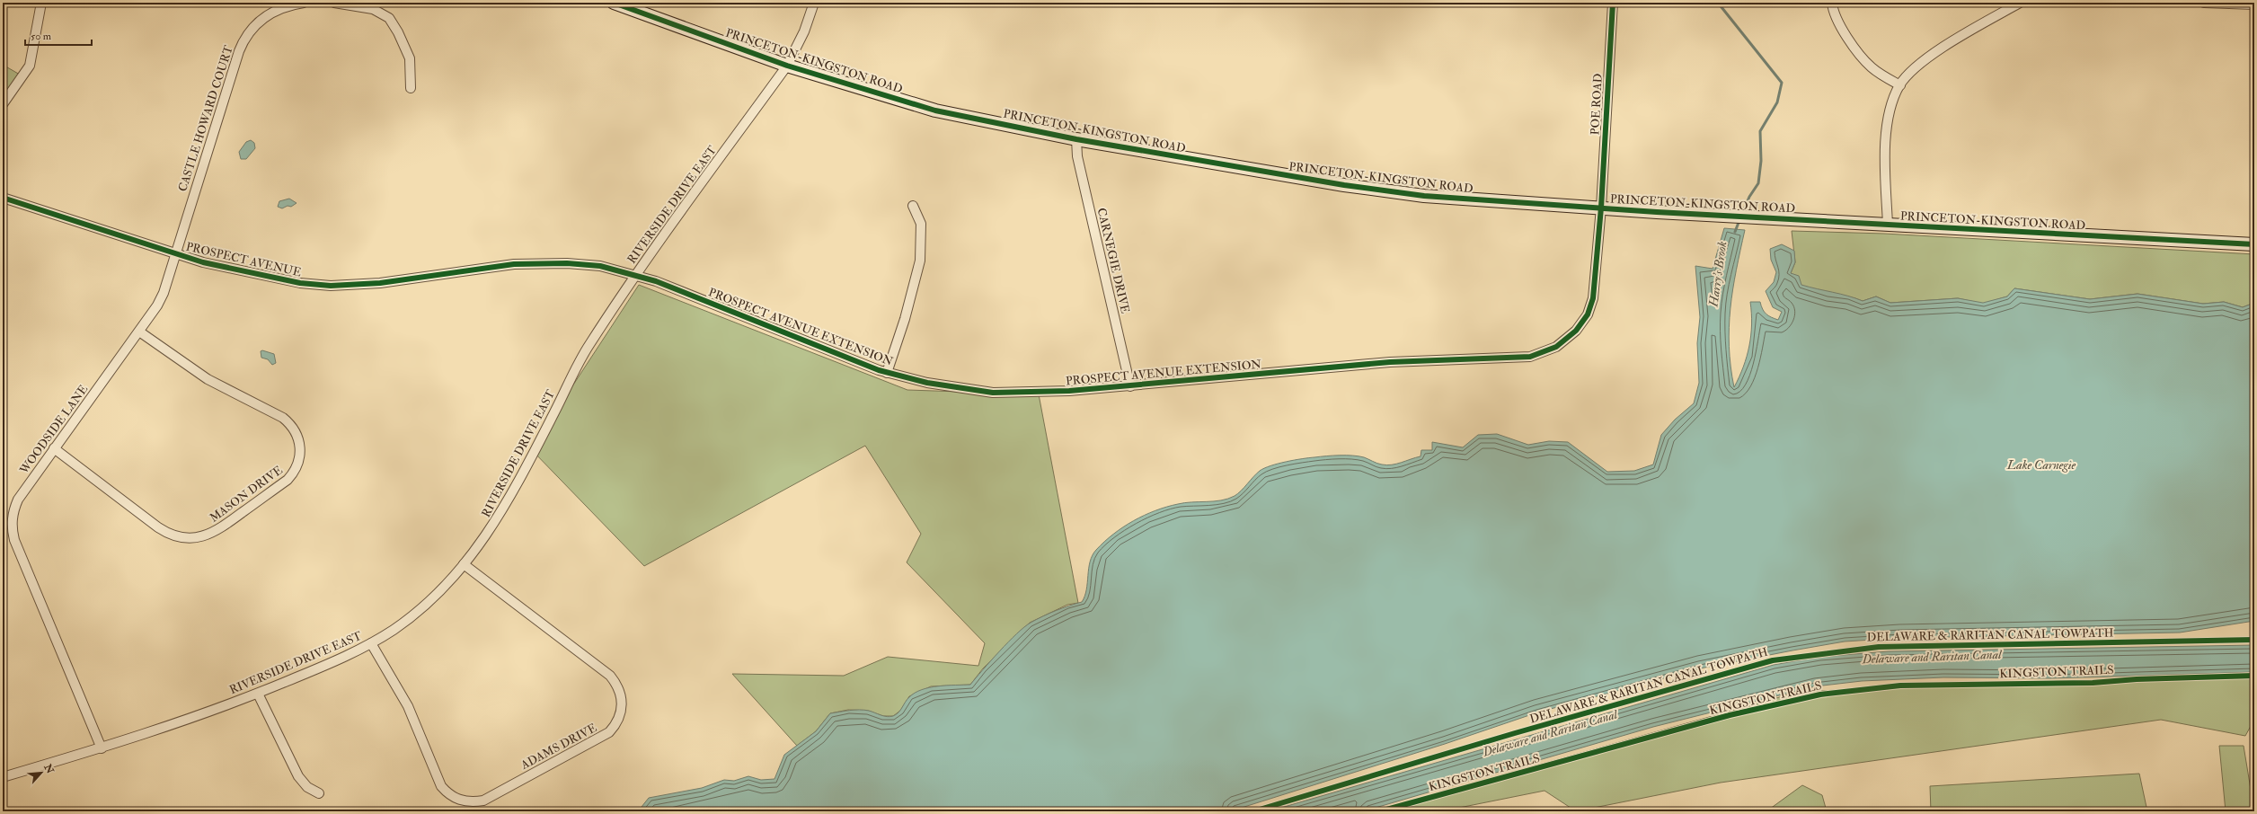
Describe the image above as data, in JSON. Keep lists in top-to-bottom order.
{
  "streets": {
    "main road": ["PRINCETON-KINGSTON ROAD"],
    "street": [
      "POE ROAD",
      "CASTLE HOWARD COURT",
      "RIVERSIDE DRIVE EAST",
      "PROSPECT AVENUE",
      "CARNEGIE DRIVE",
      "PROSPECT AVENUE EXTENSION",
      "WOODSIDE LANE",
      "MASON DRIVE",
      "ADAMS DRIVE"
    ],
    "cycle path": ["DELAWARE & RARITAN CANAL TOWPATH", "KINGSTON TRAILS"]
  },
  "crossings": [
    ["PRINCETON-KINGSTON ROAD", "POE ROAD"],
    ["PRINCETON-KINGSTON ROAD", "RIVERSIDE DRIVE EAST"],
    ["PRINCETON-KINGSTON ROAD", "CARNEGIE DRIVE"],
    ["PRINCETON-KINGSTON ROAD", "PROSPECT AVENUE EXTENSION"],
    ["POE ROAD", "PROSPECT AVENUE EXTENSION"],
    ["CASTLE HOWARD COURT", "PROSPECT AVENUE"],
    ["CASTLE HOWARD COURT", "WOODSIDE LANE"],
    ["RIVERSIDE DRIVE EAST", "PROSPECT AVENUE"],
    ["RIVERSIDE DRIVE EAST", "PROSPECT AVENUE EXTENSION"],
    ["RIVERSIDE DRIVE EAST", "WOODSIDE LANE"],
    ["RIVERSIDE DRIVE EAST", "ADAMS DRIVE"],
    ["PROSPECT AVENUE", "PROSPECT AVENUE EXTENSION"],
    ["PROSPECT AVENUE", "WOODSIDE LANE"],
    ["CARNEGIE DRIVE", "PROSPECT AVENUE EXTENSION"],
    ["WOODSIDE LANE", "MASON DRIVE"]
  ],
  "water": ["Harry's Brook", "Lake Carnegie", "Delaware and Raritan Canal"],
  "scale_bar": "50 m",
  "north": "top right"
}
